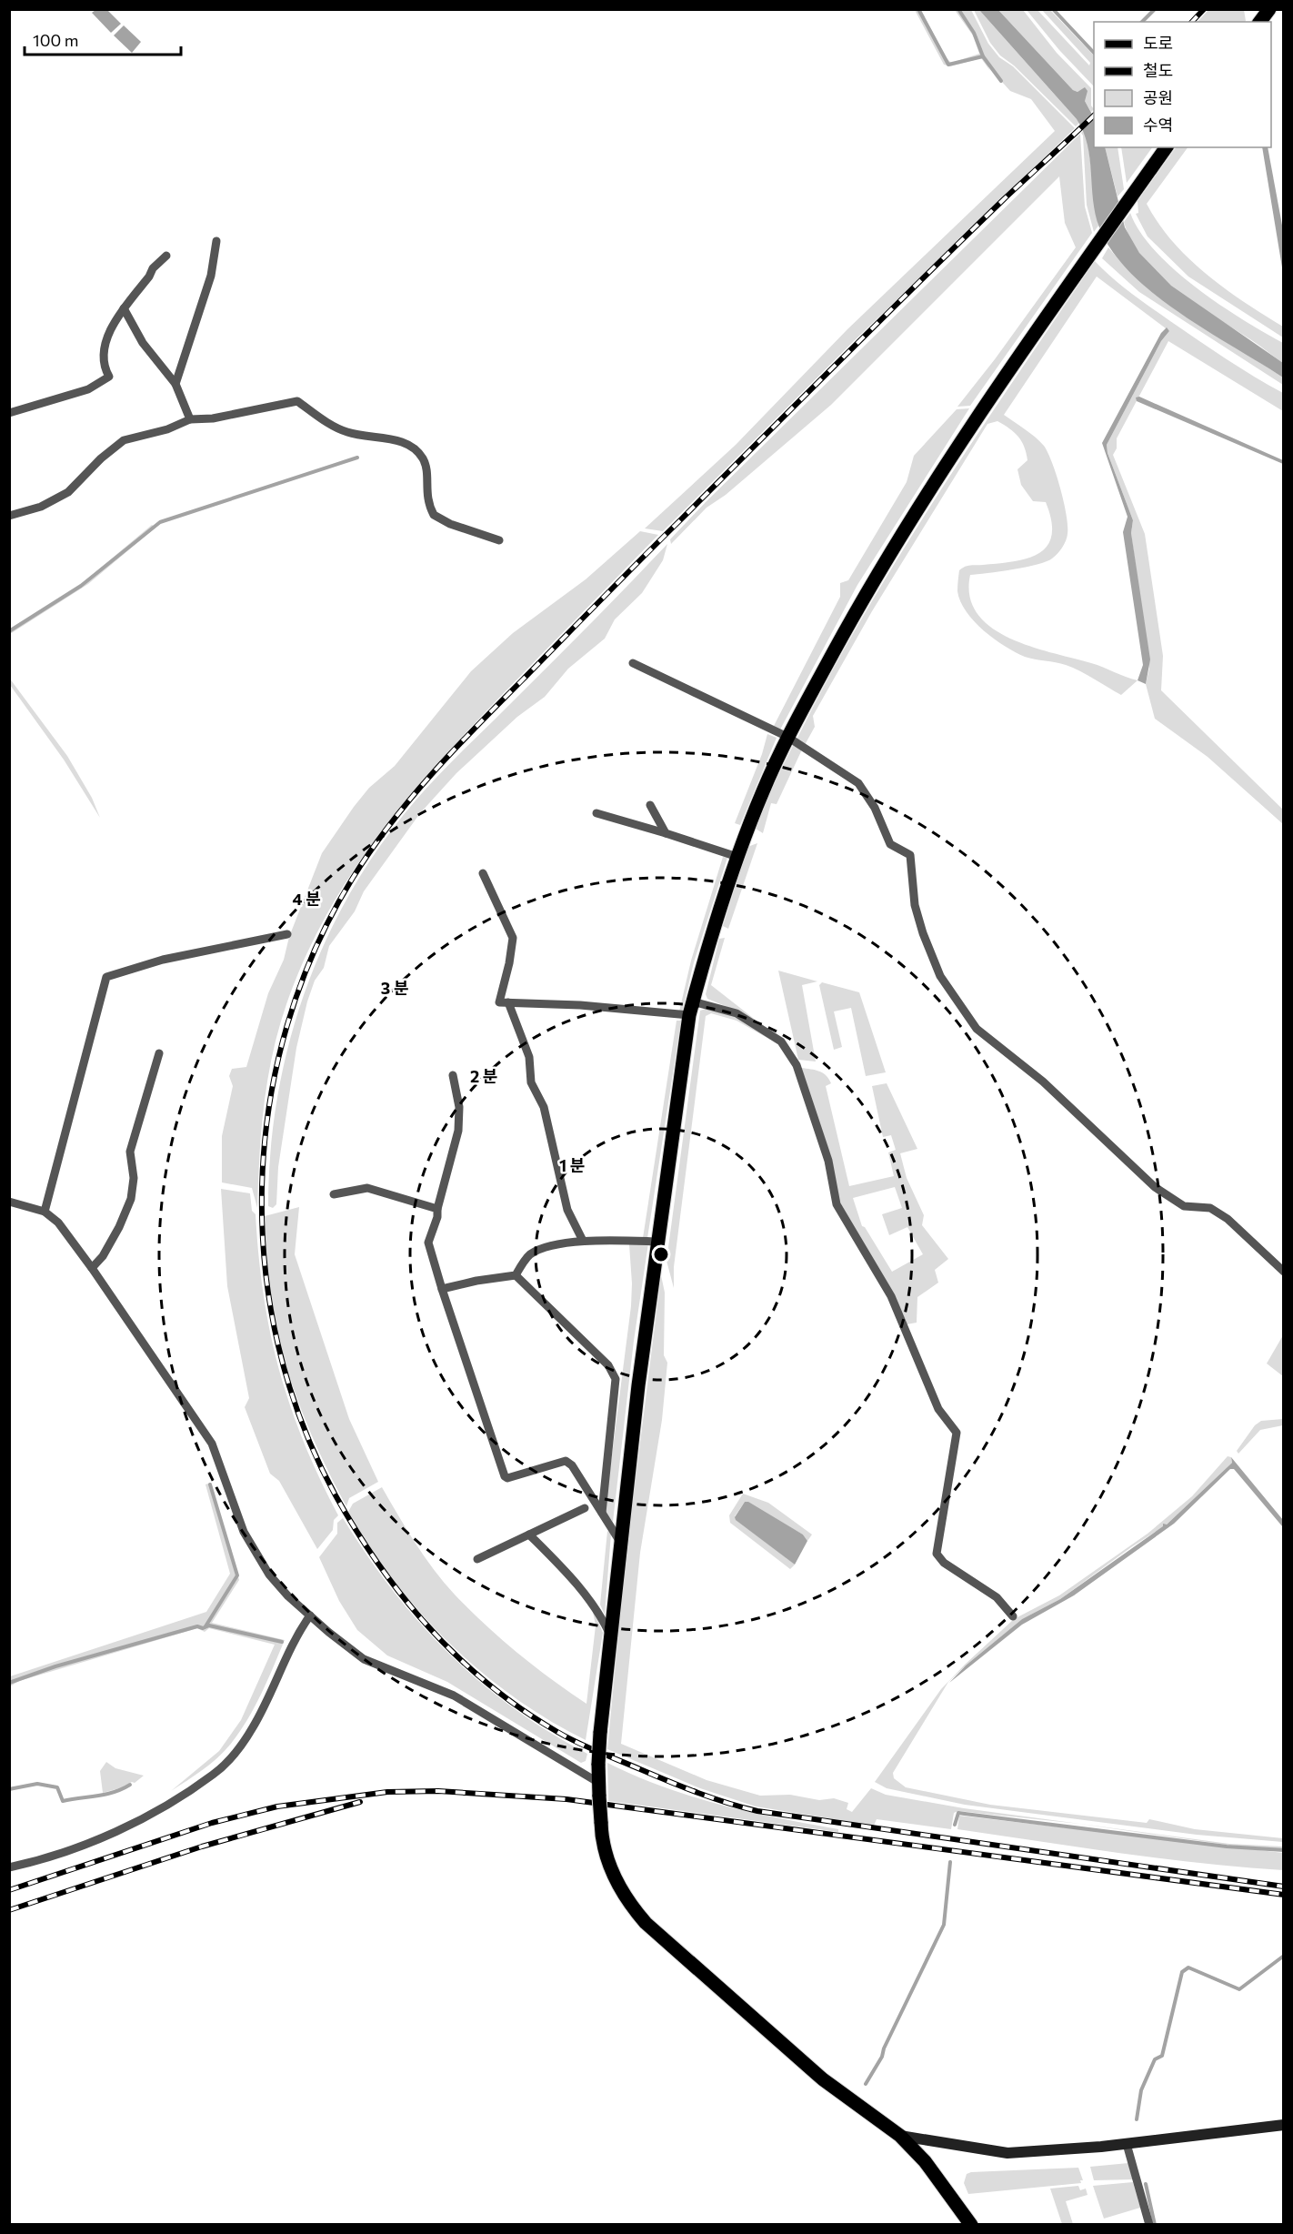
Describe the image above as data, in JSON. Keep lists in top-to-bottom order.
{
  "legend": [
    "도로",
    "철도",
    "공원",
    "수역"
  ],
  "scale_bar": "100 m",
  "rings": [
    "4 분",
    "3 분",
    "2 분",
    "1 분"
  ]
}
